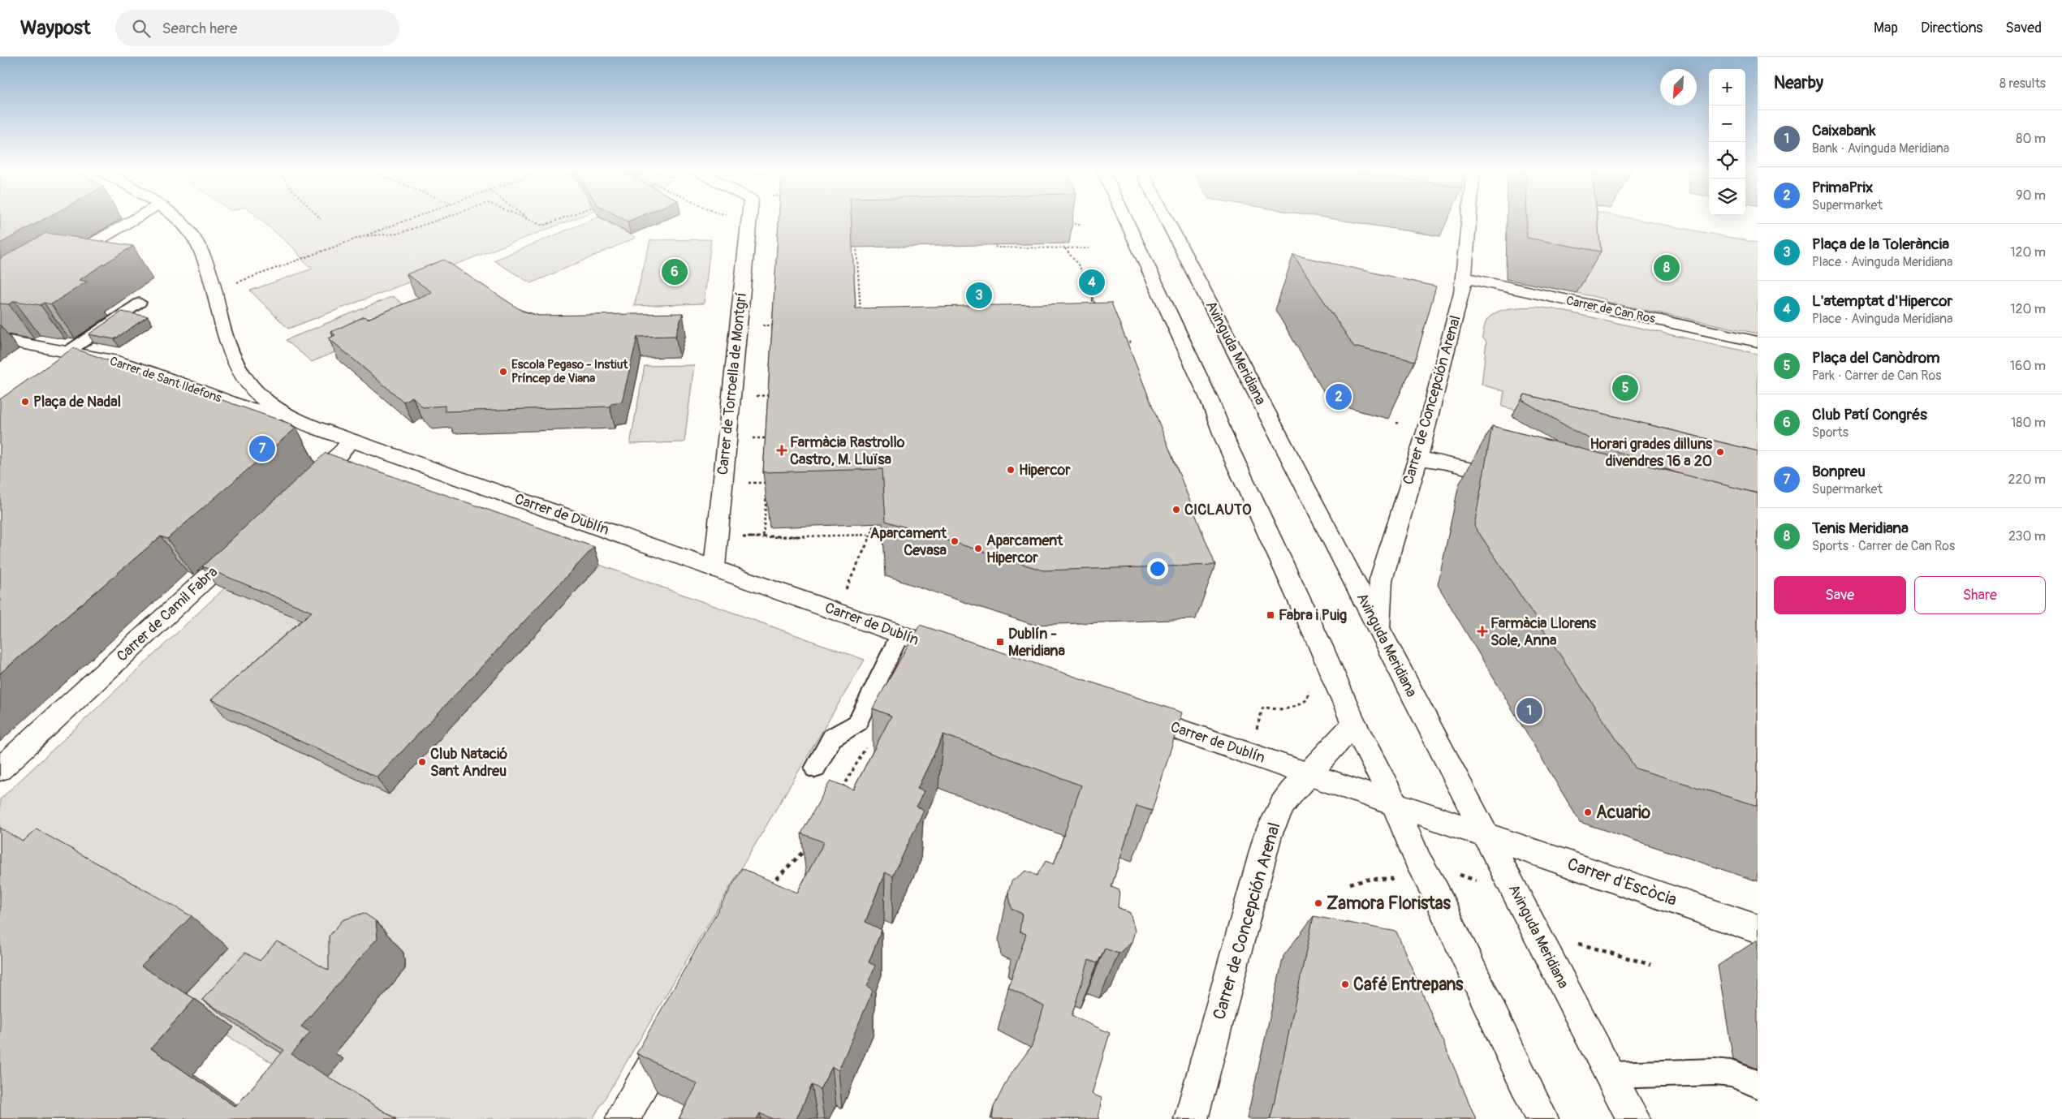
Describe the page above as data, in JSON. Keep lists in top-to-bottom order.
{
  "streets": {
    "main road": [
      "Carrer de Can Ros",
      "Avinguda Meridiana",
      "Carrer de Sant Ildefons",
      "Carrer de Torroella de Montgrí",
      "Carrer de Concepción Arenal",
      "Carrer de Dublín",
      "Carrer de Camil Fabra",
      "Carrer d'Escòcia"
    ]
  },
  "crossings": [
    ["Carrer de Can Ros", "Carrer de Concepción Arenal"],
    ["Avinguda Meridiana", "Carrer de Concepción Arenal"],
    ["Avinguda Meridiana", "Carrer de Dublín"],
    ["Avinguda Meridiana", "Carrer d'Escòcia"],
    ["Carrer de Sant Ildefons", "Carrer de Dublín"],
    ["Carrer de Torroella de Montgrí", "Carrer de Dublín"],
    ["Carrer de Concepción Arenal", "Carrer de Dublín"],
    ["Carrer de Dublín", "Carrer d'Escòcia"]
  ],
  "places": {
    "other": [
      "Escola Pegaso - Instiut Príncep de Viana",
      "Plaça de Nadal",
      "Horari grades dilluns divendres 16 a 20",
      "Hipercor",
      "CICLAUTO",
      "Aparcament Cevasa",
      "Aparcament Hipercor",
      "Club Natació Sant Andreu",
      "Acuario",
      "Zamora Floristas",
      "Café Entrepans"
    ],
    "health": ["Farmàcia Rastrollo Castro, M. Lluïsa", "Farmàcia Llorens Sole, Anna"],
    "transit": ["Fabra i Puig", "Dublín - Meridiana"]
  },
  "north": "bottom left",
  "page": {
    "header": "Waypost",
    "search": "Search here",
    "nav": ["Map", "Directions", "Saved"],
    "heading": ["Nearby", "8 results"],
    "map_buttons": ["+", "−"],
    "list": [
      {
        "mark": "1",
        "name": "Caixabank",
        "note": "Bank · Avinguda Meridiana",
        "value": "80 m"
      },
      {
        "mark": "2",
        "name": "PrimaPrix",
        "note": "Supermarket",
        "value": "90 m"
      },
      {
        "mark": "3",
        "name": "Plaça de la Tolerància",
        "note": "Place · Avinguda Meridiana",
        "value": "120 m"
      },
      {
        "mark": "4",
        "name": "L'atemptat d'Hipercor",
        "note": "Place · Avinguda Meridiana",
        "value": "120 m"
      },
      {
        "mark": "5",
        "name": "Plaça del Canòdrom",
        "note": "Park · Carrer de Can Ros",
        "value": "160 m"
      },
      {
        "mark": "6",
        "name": "Club Patí Congrés",
        "note": "Sports",
        "value": "180 m"
      },
      {
        "mark": "7",
        "name": "Bonpreu",
        "note": "Supermarket",
        "value": "220 m"
      },
      {
        "mark": "8",
        "name": "Tenis Meridiana",
        "note": "Sports · Carrer de Can Ros",
        "value": "230 m"
      }
    ],
    "pins": [
      "8",
      "6",
      "4",
      "3",
      "5",
      "2",
      "7",
      "1"
    ],
    "buttons": ["Save", "Share"]
  }
}
